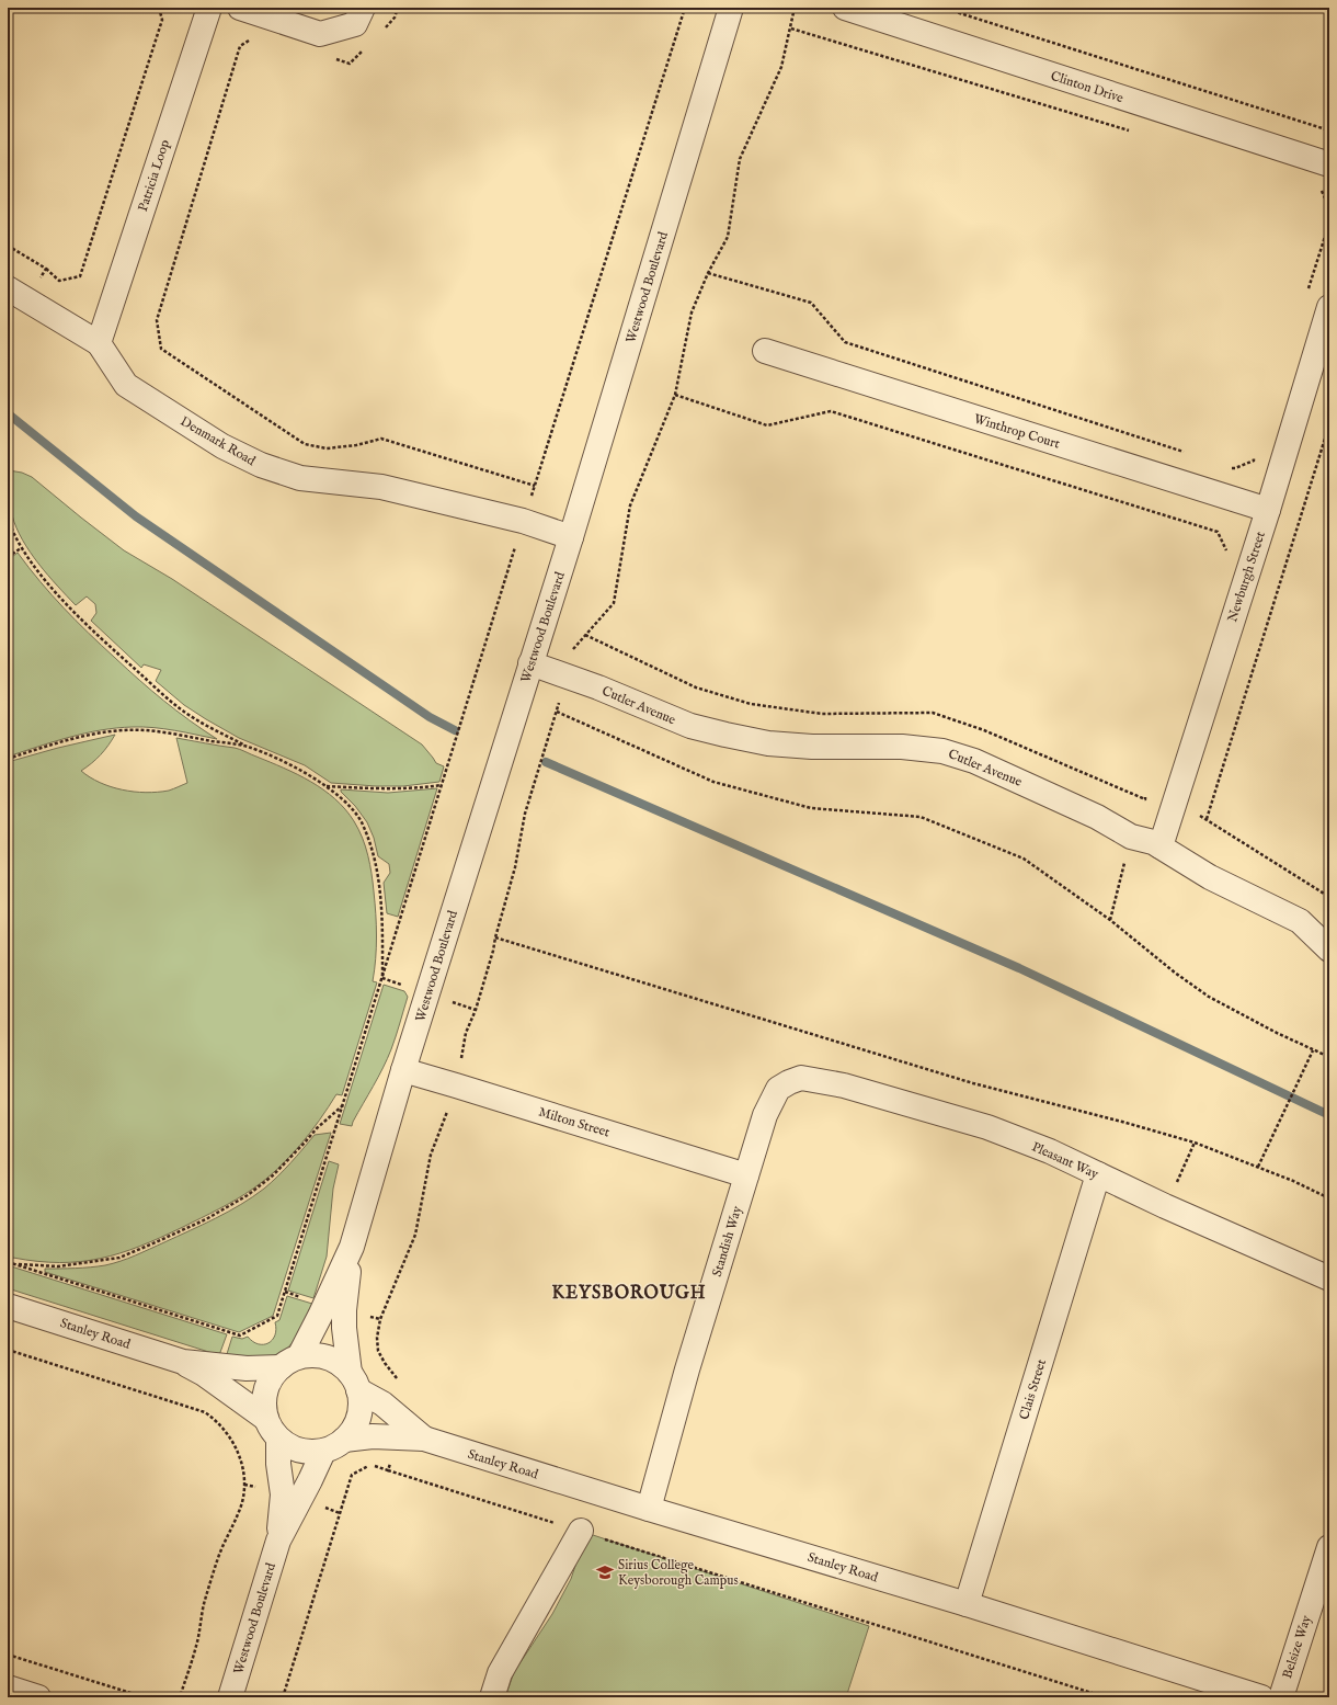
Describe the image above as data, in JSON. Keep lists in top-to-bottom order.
{
  "streets": {
    "street": [
      "Clinton Drive",
      "Patricia Loop",
      "Westwood Boulevard",
      "Winthrop Court",
      "Denmark Road",
      "Newburgh Street",
      "Cutler Avenue",
      "Milton Street",
      "Pleasant Way",
      "Standish Way",
      "Stanley Road",
      "Clais Street",
      "Belsize Way"
    ]
  },
  "crossings": [
    ["Patricia Loop", "Denmark Road"],
    ["Westwood Boulevard", "Denmark Road"],
    ["Westwood Boulevard", "Cutler Avenue"],
    ["Westwood Boulevard", "Milton Street"],
    ["Westwood Boulevard", "Stanley Road"],
    ["Winthrop Court", "Newburgh Street"],
    ["Newburgh Street", "Cutler Avenue"],
    ["Milton Street", "Standish Way"],
    ["Pleasant Way", "Standish Way"],
    ["Pleasant Way", "Clais Street"],
    ["Standish Way", "Stanley Road"],
    ["Stanley Road", "Clais Street"]
  ],
  "districts": ["KEYSBOROUGH"],
  "places": {
    "school or university": ["Sirius College Keysborough Campus"]
  }
}
